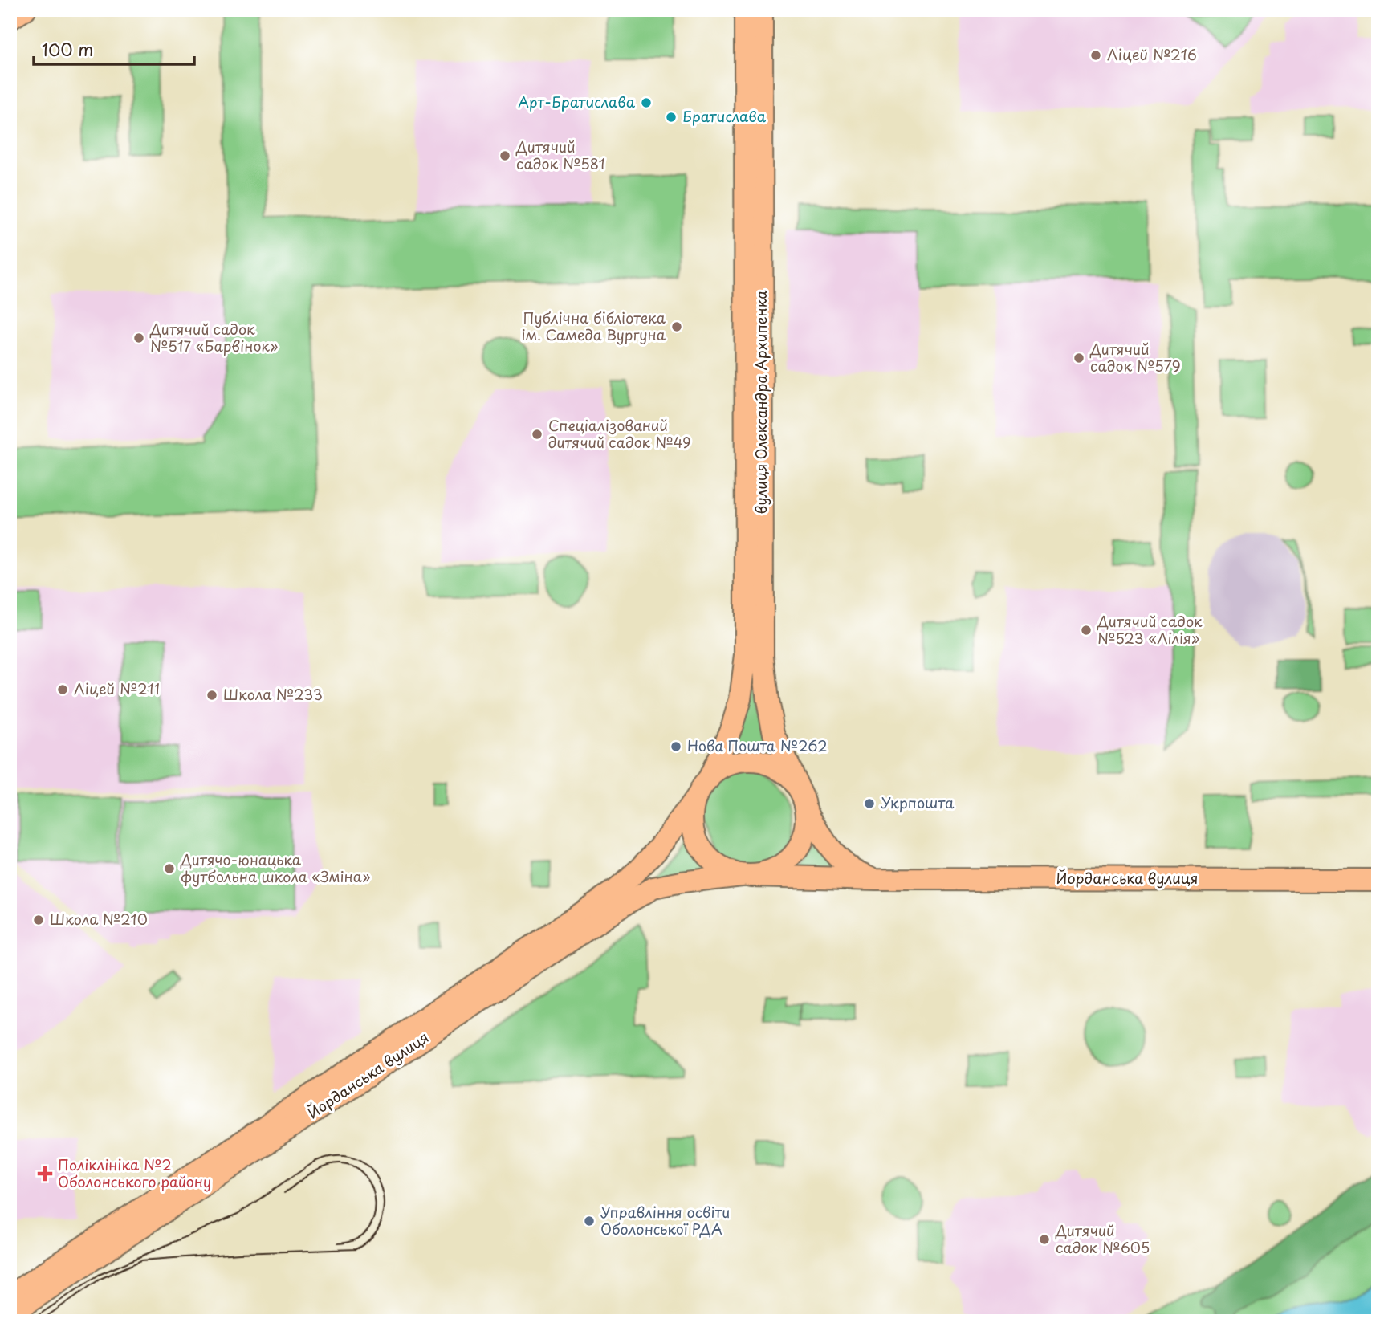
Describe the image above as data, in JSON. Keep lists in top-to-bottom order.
{
  "streets": {
    "main road": ["вулиця Олександра Архипенка", "Йорданська вулиця"]
  },
  "crossings": [
    ["вулиця Олександра Архипенка", "Йорданська вулиця"]
  ],
  "places": {
    "other": [
      "Ліцей №216",
      "Арт-Братислава",
      "Братислава",
      "Дитячий садок №581",
      "Публічна бібліотека ім. Самеда Вургуна",
      "Дитячий садок №517 «Барвінок»",
      "Дитячий садок №579",
      "Спеціалізований дитячий садок №49",
      "Дитячий садок №523 «Лілія»",
      "Ліцей №211",
      "Школа №233",
      "Нова Пошта №262",
      "Укрпошта",
      "Дитячо-юнацька футбольна школа «Зміна»",
      "Школа №210",
      "Управління освіти Оболонської РДА",
      "Дитячий садок №605"
    ],
    "health": ["Поліклініка №2 Оболонського району"]
  },
  "scale_bar": "100 m"
}
